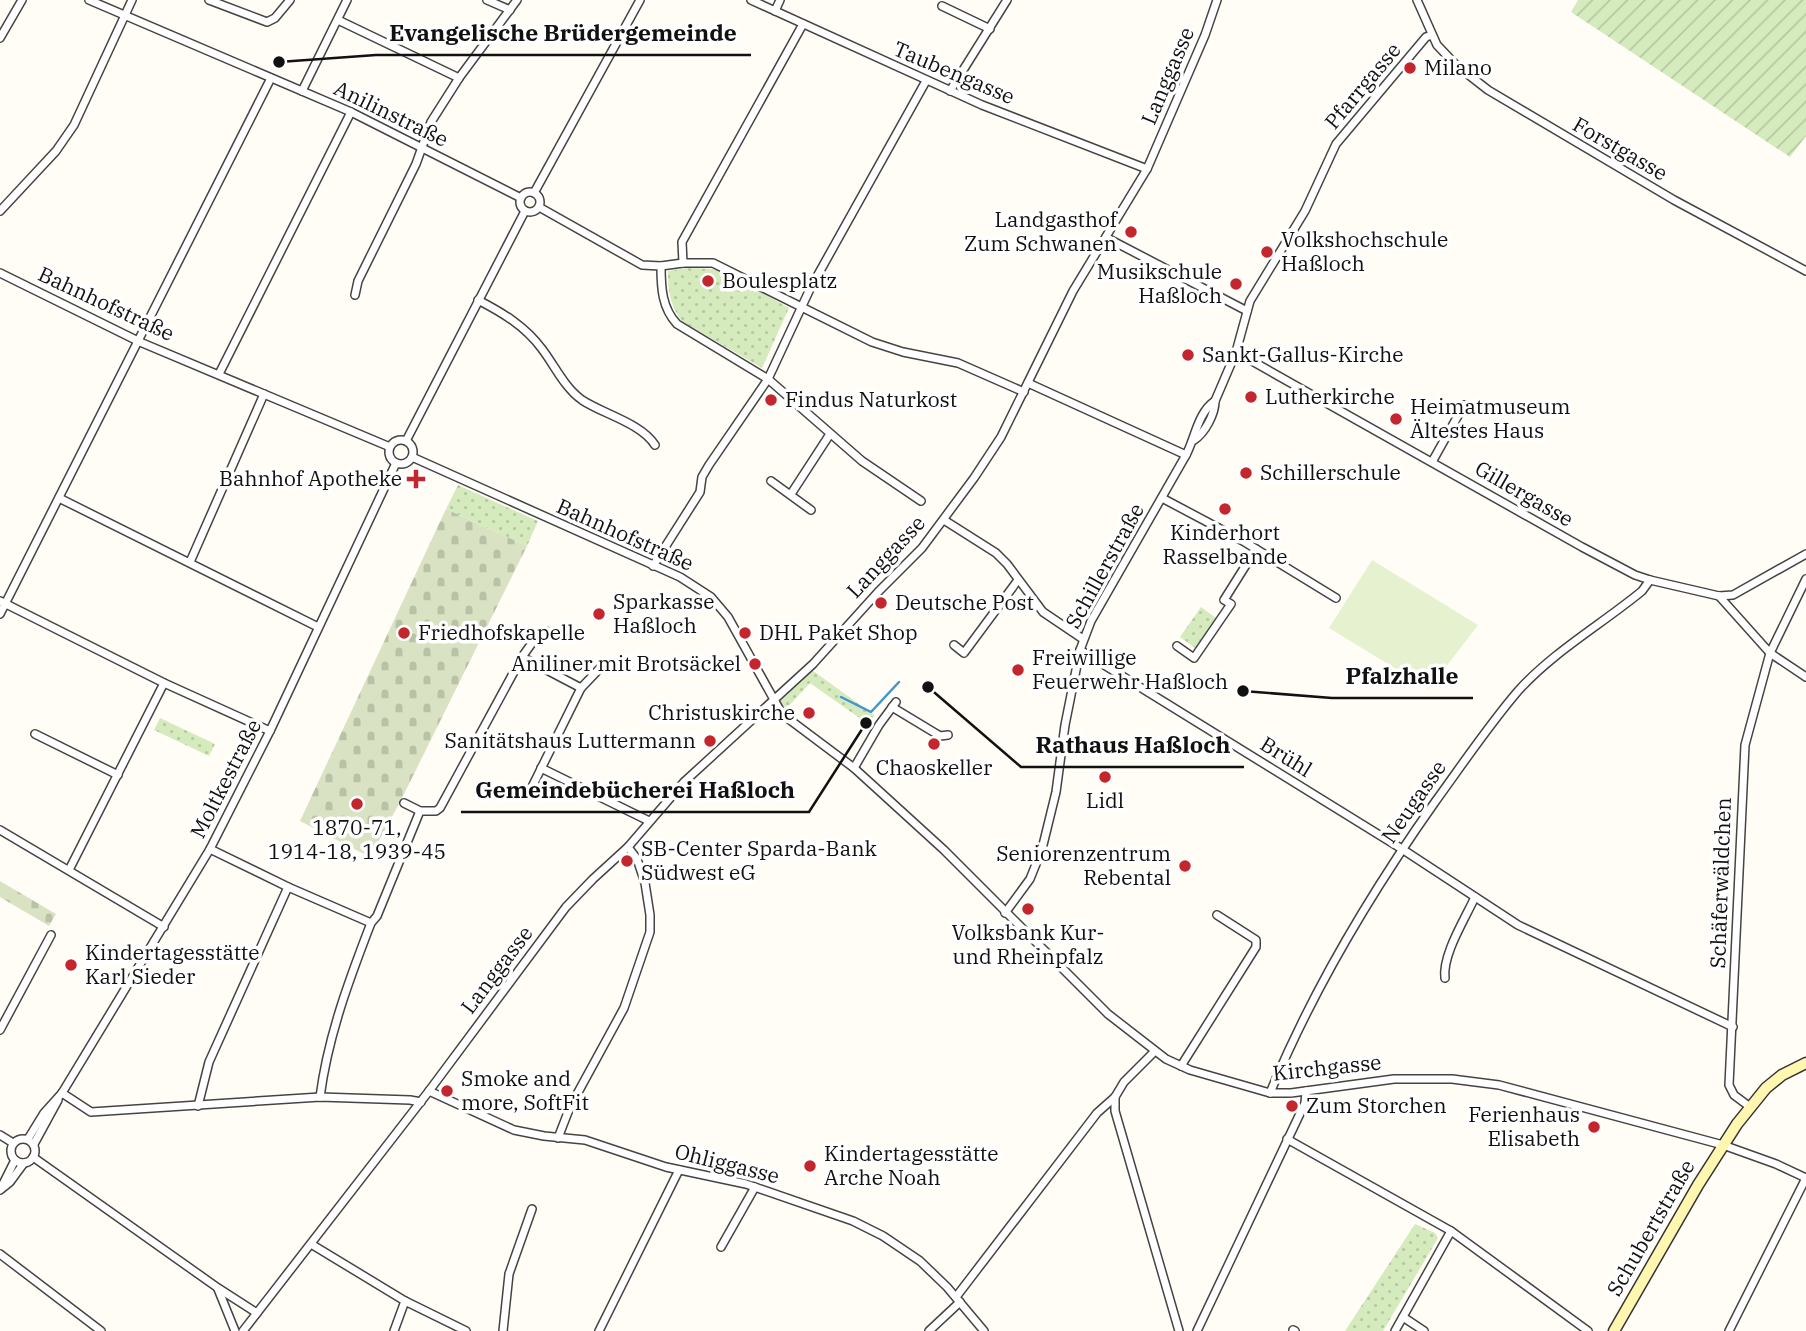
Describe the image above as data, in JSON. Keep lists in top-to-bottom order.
{
  "streets": {
    "main road": ["Schubertstraße"],
    "street": [
      "Taubengasse",
      "Langgasse",
      "Pfarrgasse",
      "Anilinstraße",
      "Forstgasse",
      "Bahnhofstraße",
      "Gillergasse",
      "Schillerstraße",
      "Brühl",
      "Moltkestraße",
      "Neugasse",
      "Schäferwäldchen",
      "Kirchgasse",
      "Ohliggasse"
    ]
  },
  "crossings": [
    ["Taubengasse", "Langgasse"],
    ["Langgasse", "Bahnhofstraße"],
    ["Langgasse", "Kirchgasse"],
    ["Langgasse", "Ohliggasse"],
    ["Pfarrgasse", "Forstgasse"],
    ["Pfarrgasse", "Gillergasse"],
    ["Pfarrgasse", "Schillerstraße"],
    ["Bahnhofstraße", "Moltkestraße"],
    ["Bahnhofstraße", "Kirchgasse"],
    ["Gillergasse", "Schillerstraße"],
    ["Gillergasse", "Neugasse"],
    ["Schillerstraße", "Brühl"],
    ["Schillerstraße", "Kirchgasse"],
    ["Brühl", "Neugasse"],
    ["Brühl", "Schäferwäldchen"],
    ["Neugasse", "Kirchgasse"],
    ["Schäferwäldchen", "Schubertstraße"],
    ["Kirchgasse", "Schubertstraße"]
  ],
  "places": {
    "other": [
      "Evangelische Brüdergemeinde",
      "Milano",
      "Landgasthof Zum Schwanen",
      "Volkshochschule Haßloch",
      "Boulesplatz",
      "Musikschule Haßloch",
      "Sankt-Gallus-Kirche",
      "Lutherkirche",
      "Findus Naturkost",
      "Heimatmuseum Ältestes Haus",
      "Schillerschule",
      "Kinderhort Rasselbande",
      "Deutsche Post",
      "Sparkasse Haßloch",
      "Friedhofskapelle",
      "DHL Paket Shop",
      "Aniliner mit Brotsäckel",
      "Freiwillige Feuerwehr Haßloch",
      "Rathaus Haßloch",
      "Pfalzhalle",
      "Christuskirche",
      "Gemeindebücherei Haßloch",
      "Sanitätshaus Luttermann",
      "Chaoskeller",
      "Lidl",
      "1870-71, 1914-18, 1939-45",
      "SB-Center Sparda-Bank Südwest eG",
      "Seniorenzentrum Rebental",
      "Volksbank Kur- und Rheinpfalz",
      "Kindertagesstätte Karl Sieder",
      "Smoke and more, SoftFit",
      "Zum Storchen",
      "Ferienhaus Elisabeth",
      "Kindertagesstätte Arche Noah"
    ],
    "health": ["Bahnhof Apotheke"]
  }
}
